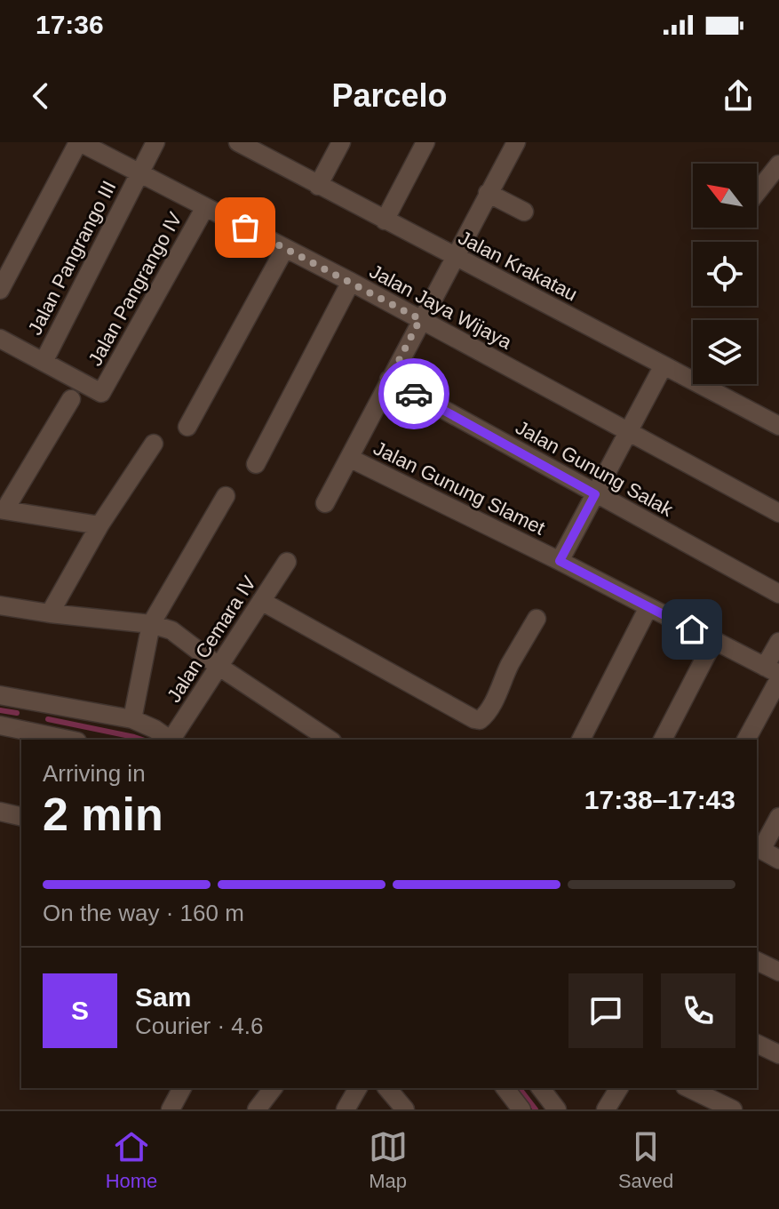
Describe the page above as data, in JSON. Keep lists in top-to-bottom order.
{
  "streets": {
    "street": [
      "Jalan Pangrango III",
      "Jalan Krakatau",
      "Jalan Pangrango IV",
      "Jalan Jaya Wijaya",
      "Jalan Gunung Salak",
      "Jalan Gunung Slamet",
      "Jalan Cemara IV"
    ]
  },
  "crossings": [
    ["Jalan Pangrango III", "Jalan Pangrango IV"],
    ["Jalan Pangrango III", "Jalan Jaya Wijaya"],
    ["Jalan Pangrango IV", "Jalan Jaya Wijaya"]
  ],
  "north": "top left",
  "page": {
    "status": "17:36",
    "header": "Parcelo",
    "heading": ["2 min", "Arriving in", "17:38–17:43"],
    "panel": ["Sam", "Courier · 4.6"],
    "bar": "On the way · 160 m",
    "round": "S",
    "tabs": ["Home", "Map", "Saved"]
  }
}
